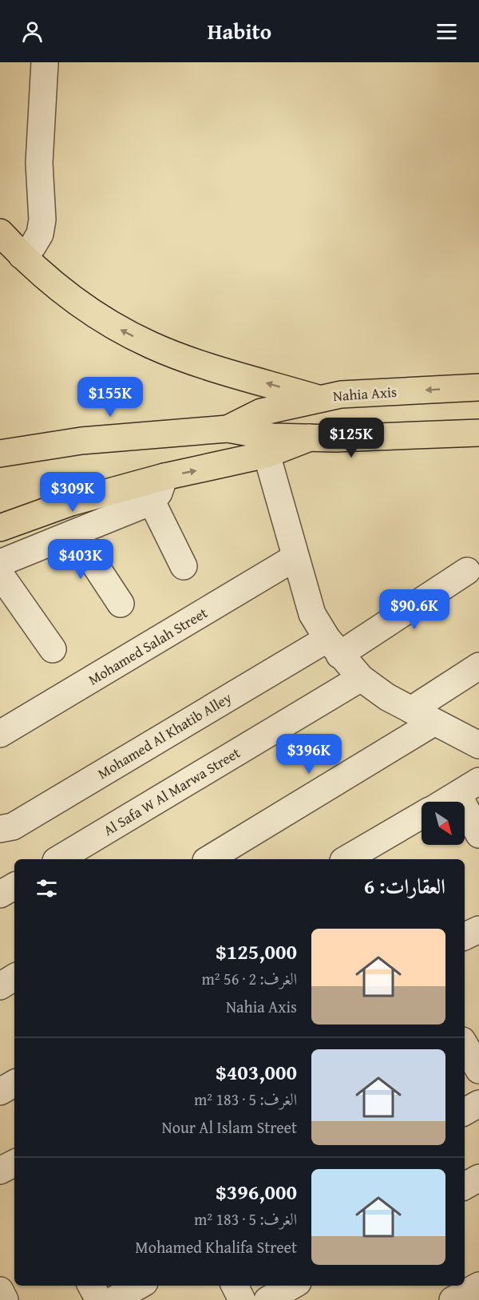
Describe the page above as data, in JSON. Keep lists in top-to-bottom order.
{
  "streets": {
    "main road": ["Nahia Axis"],
    "street": ["Mohamed Salah Street", "Mohamed Al Khatib Alley", "Al Safa W Al Marwa Street"]
  },
  "north": "bottom right",
  "page": {
    "header": "Habito",
    "price": [
      "$155K",
      "$125K",
      "$309K",
      "$403K",
      "$90.6K",
      "$396K"
    ],
    "heading": "العقارات: 6",
    "list": [
      {
        "name": "$125,000",
        "note": "الغرف: 2 · 56 m² · Nahia Axis"
      },
      {
        "name": "$403,000",
        "note": "الغرف: 5 · 183 m² · Nour Al Islam Street"
      },
      {
        "name": "$396,000",
        "note": "الغرف: 5 · 183 m² · Mohamed Khalifa Street"
      }
    ]
  }
}
